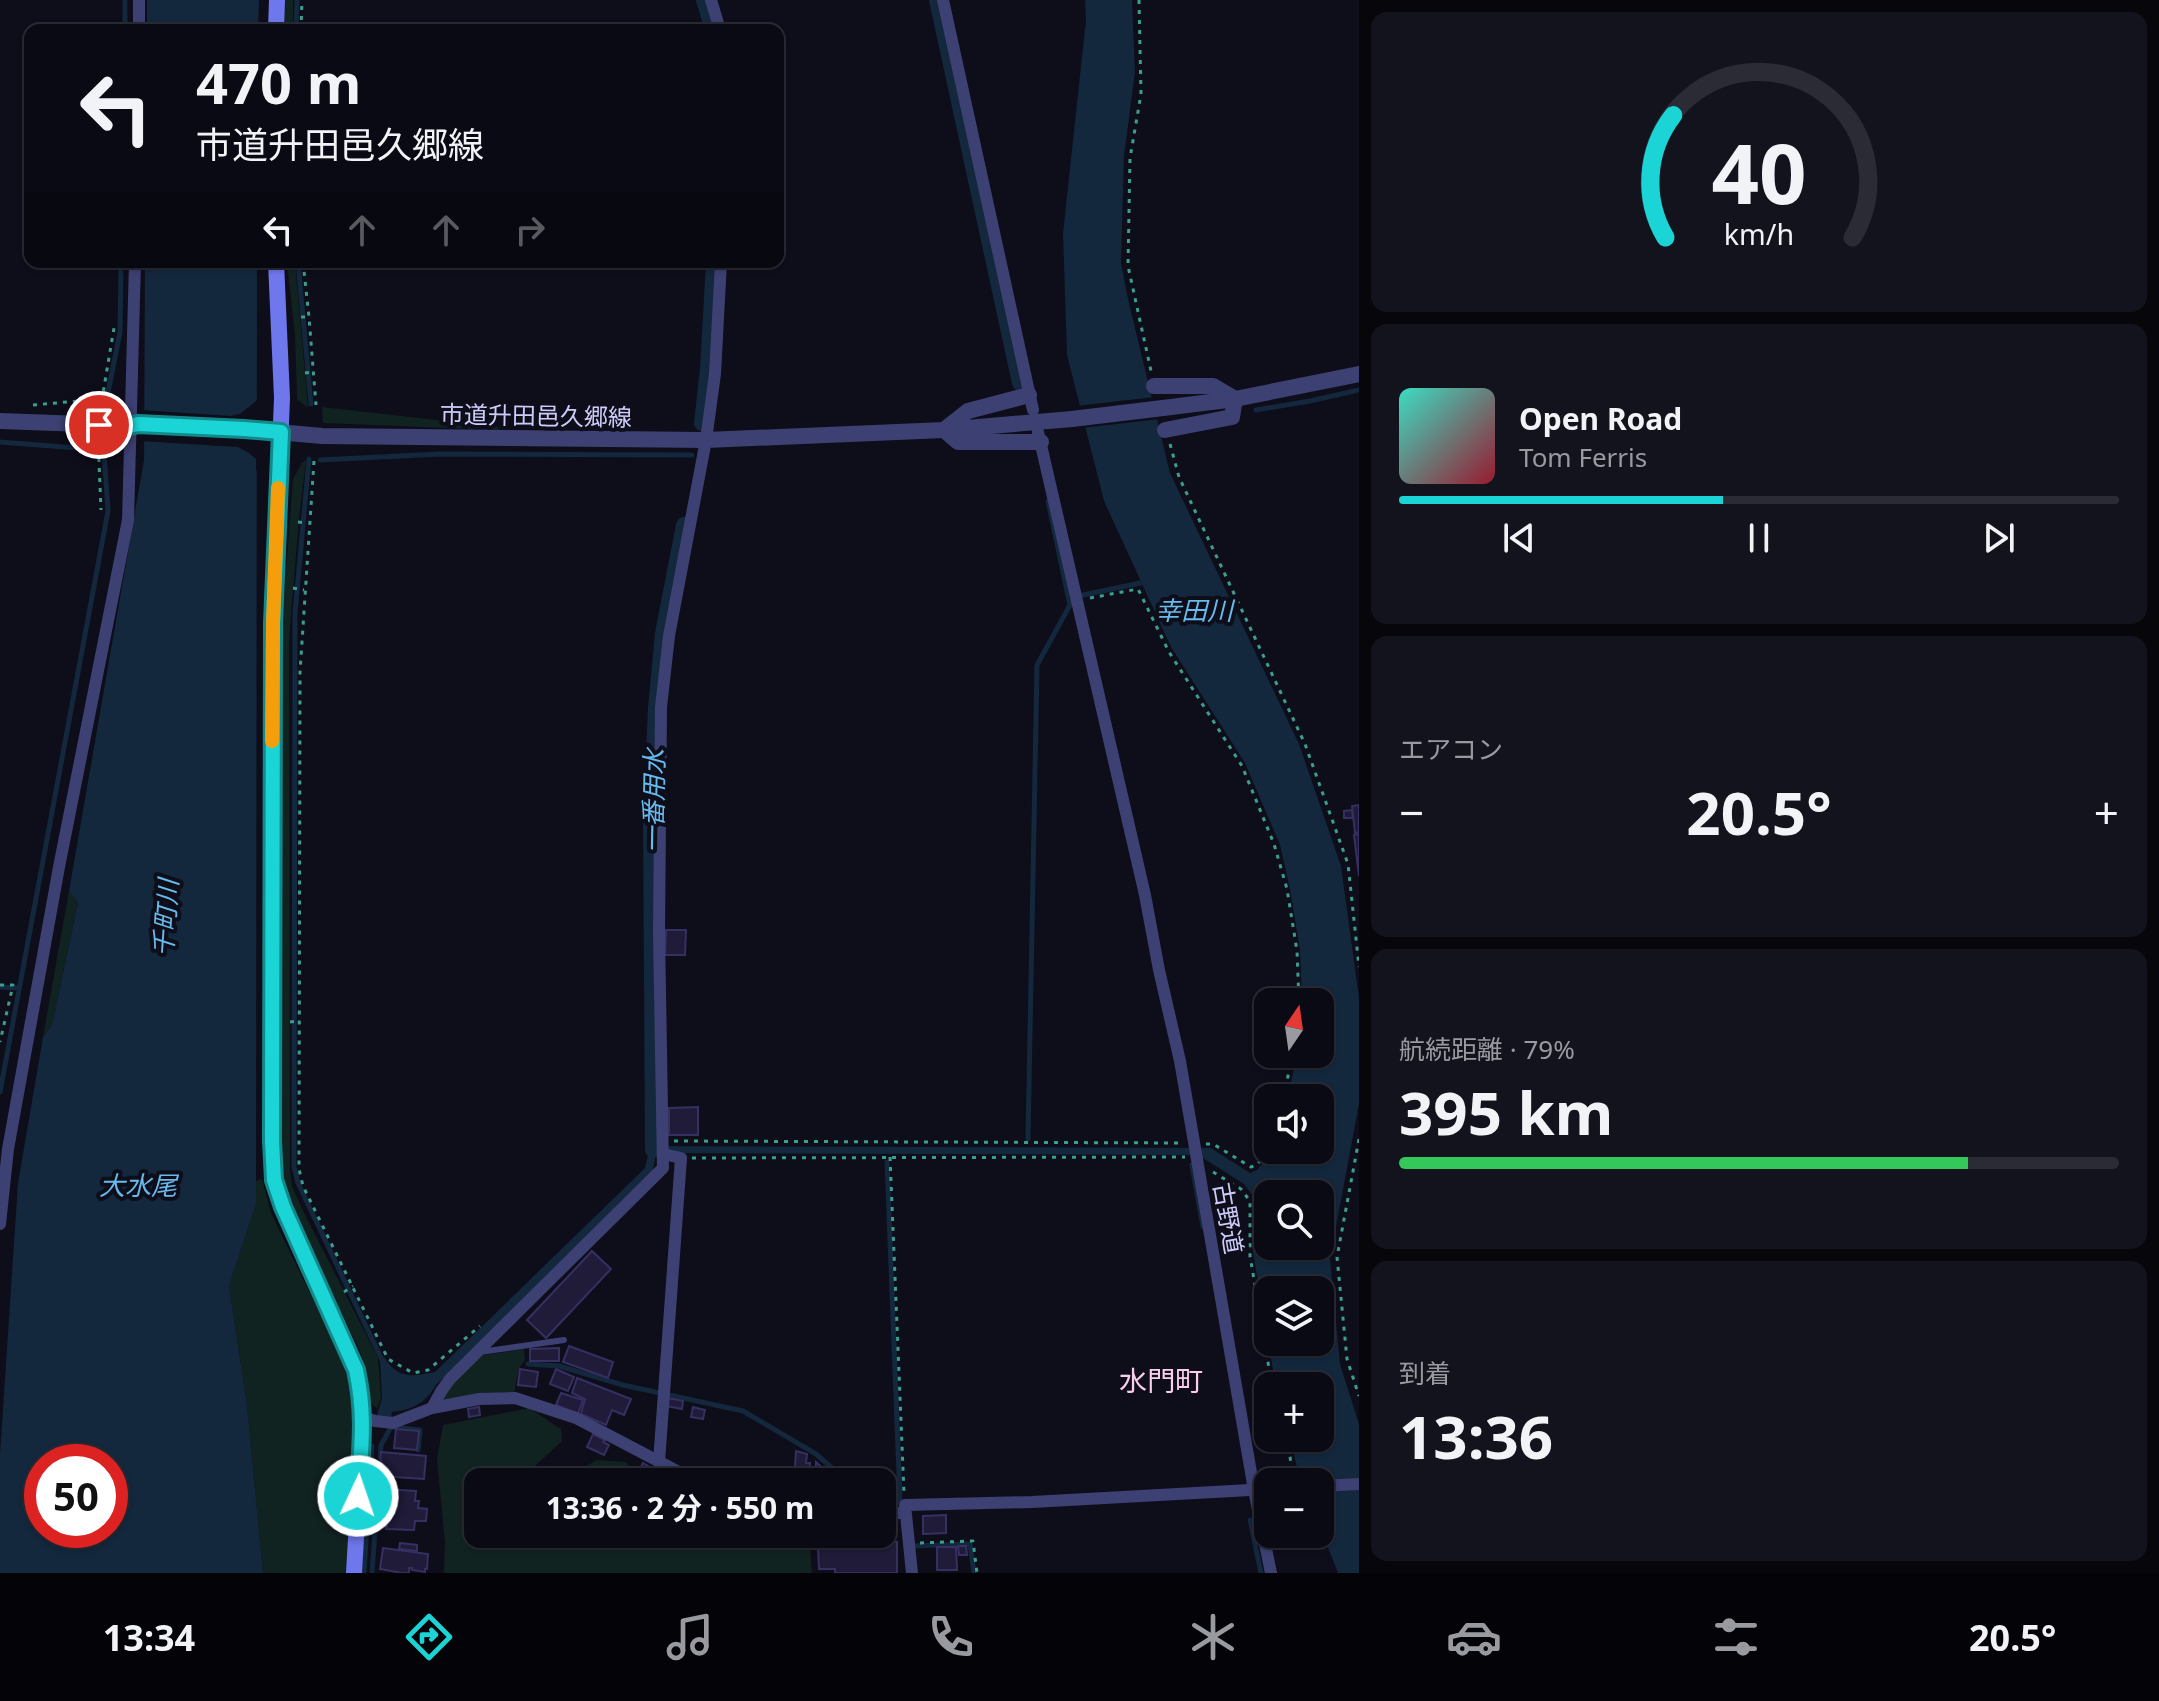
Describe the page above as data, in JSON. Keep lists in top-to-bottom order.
{
  "streets": {
    "street": ["市道升田邑久郷線", "古野道"]
  },
  "districts": ["水門町"],
  "water": [
    "幸田川",
    "一番用水",
    "千町川",
    "大水尾"
  ],
  "north": "top",
  "page": {
    "turn": ["470 m", "市道升田邑久郷線"],
    "song": ["Open Road", "Tom Ferris"],
    "tile": [
      "エアコン",
      ["航続距離 · 79%", "395 km"],
      ["到着", "13:36"]
    ],
    "heat": ["−", "20.5°", "+"],
    "map_buttons": ["+", "−"],
    "limit": "50",
    "trip": "13:36 · 2 分 · 550 m",
    "tabs": ["13:34", "20.5°"],
    "gauge": ["40", "km/h"]
  }
}
